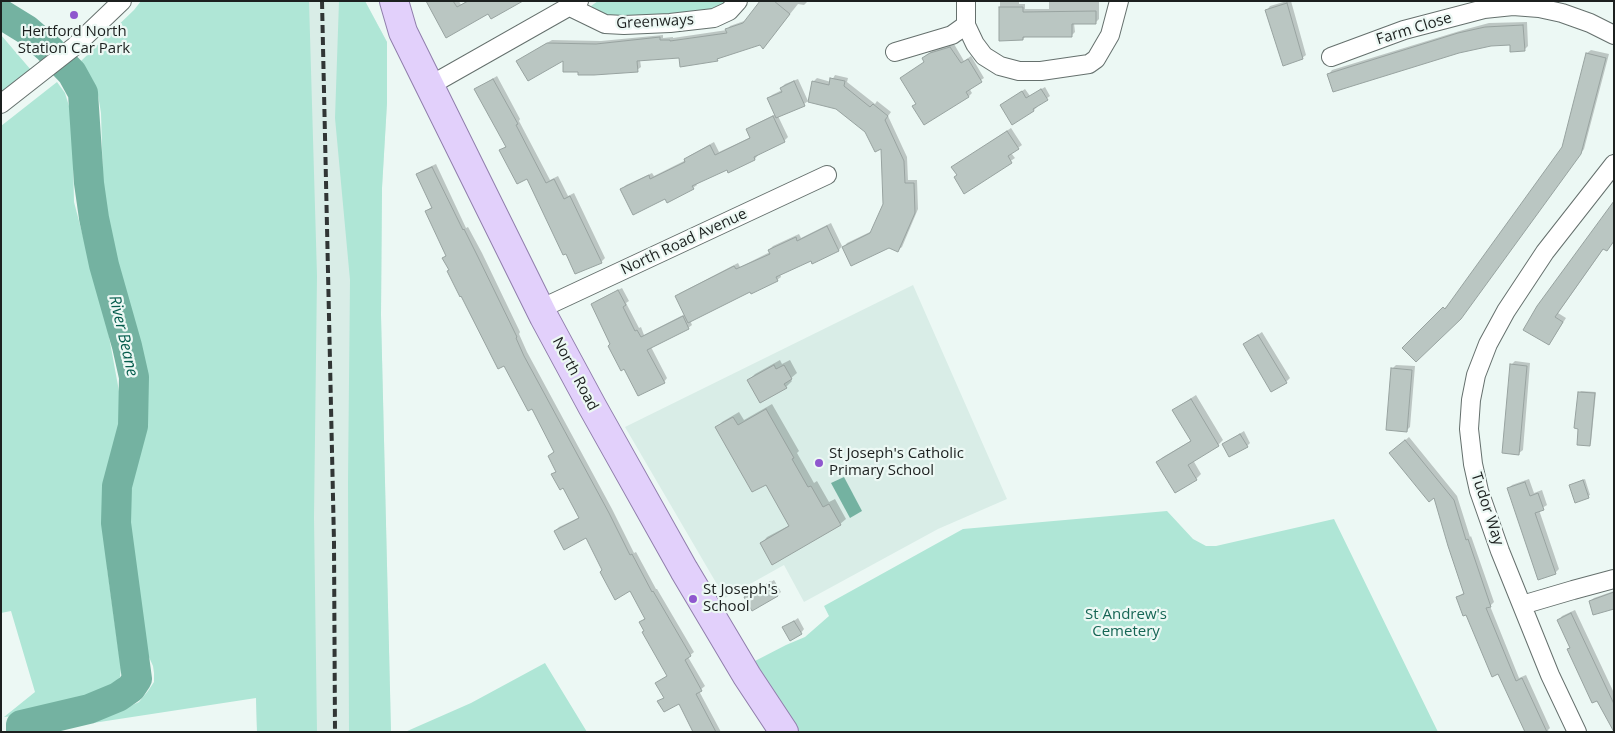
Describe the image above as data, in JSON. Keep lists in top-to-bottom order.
{
  "streets": {
    "main road": ["North Road"],
    "street": [
      "Greenways",
      "Farm Close",
      "North Road Avenue",
      "Tudor Way"
    ]
  },
  "crossings": [
    ["Greenways", "North Road"],
    ["North Road Avenue", "North Road"]
  ],
  "water": ["River Beane"],
  "parks": ["St Andrew's Cemetery"],
  "places": ["Hertford North Station Car Park", "St Joseph's Catholic Primary School", "St Joseph's School"]
}
